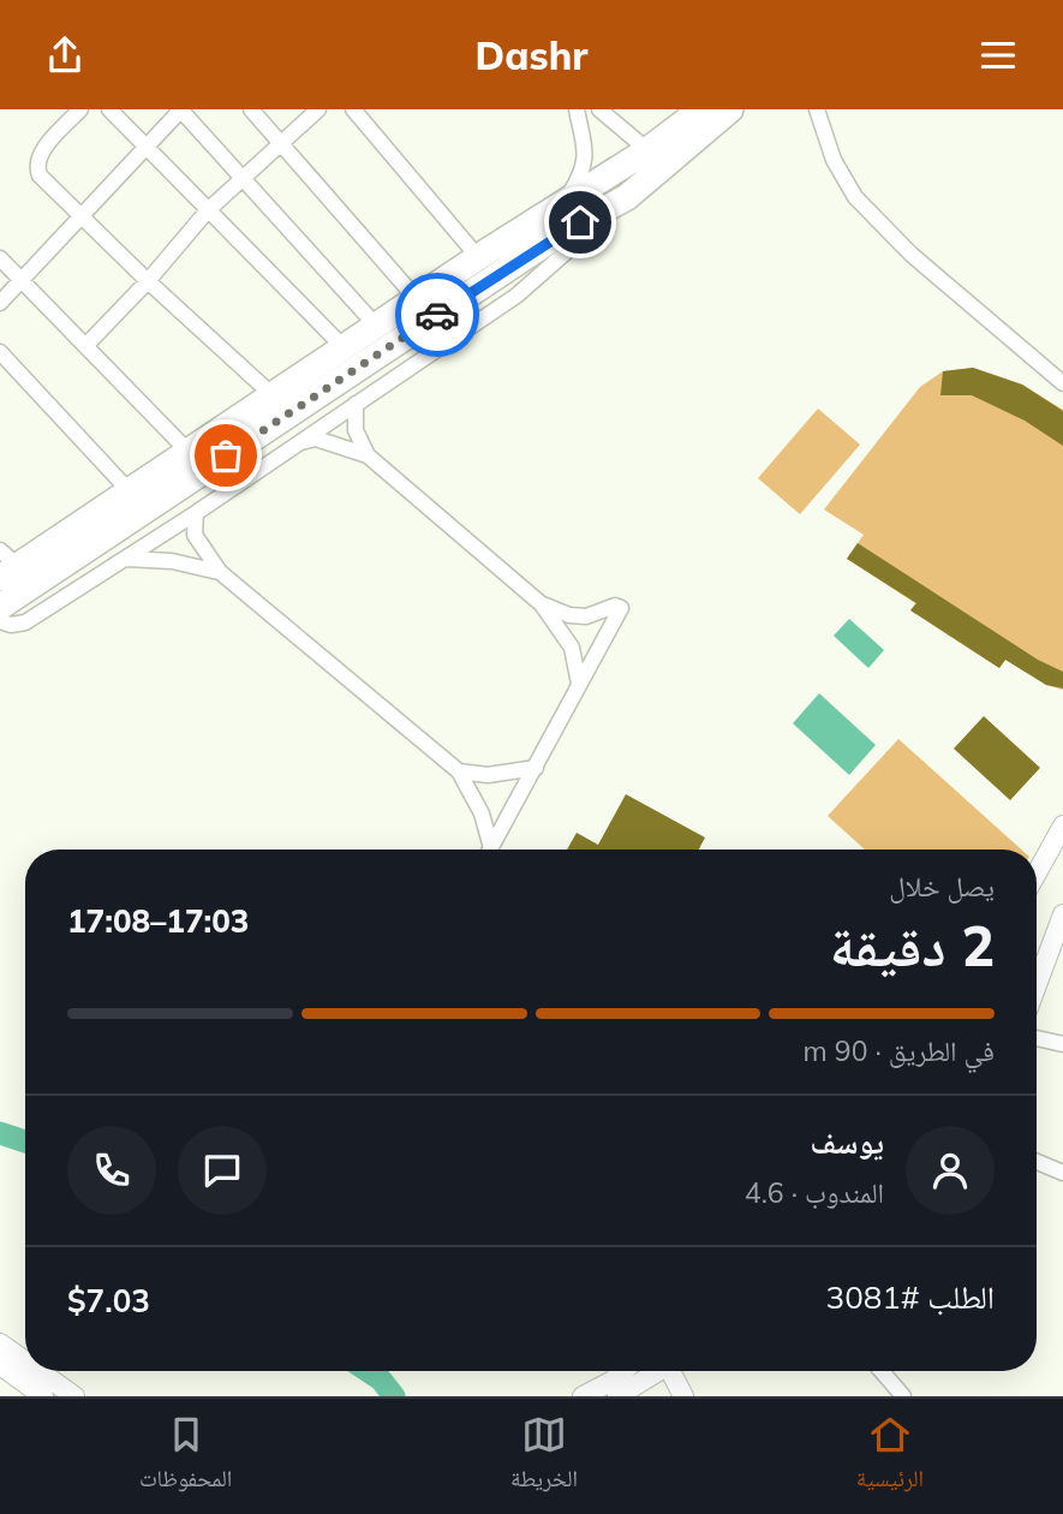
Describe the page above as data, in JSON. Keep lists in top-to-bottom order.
{
  "page": {
    "header": "Dashr",
    "heading": ["2 دقيقة", "يصل خلال", "17:03–17:08"],
    "panel": [
      "يوسف",
      "المندوب · 4.6",
      "الطلب #3081",
      "$7.03"
    ],
    "bar": "في الطريق · 90 m",
    "tabs": ["الرئيسية", "الخريطة", "المحفوظات"]
  }
}
